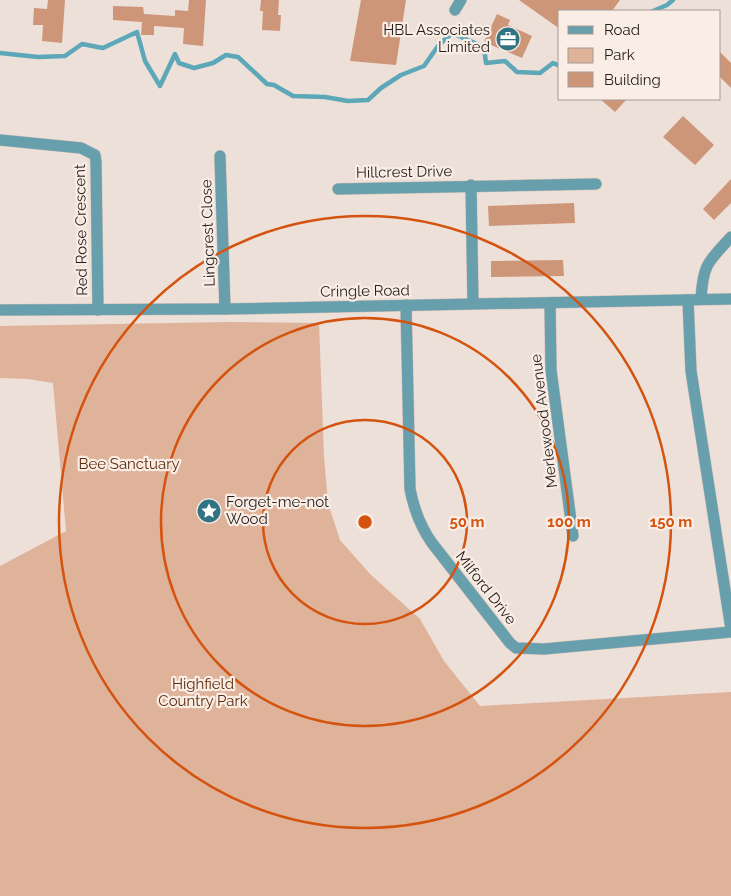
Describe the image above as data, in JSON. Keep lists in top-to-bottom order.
{
  "streets": {
    "street": [
      "Hillcrest Drive",
      "Red Rose Crescent",
      "Lingcrest Close",
      "Cringle Road",
      "Merlewood Avenue",
      "Milford Drive"
    ]
  },
  "crossings": [
    ["Hillcrest Drive", "Cringle Road"],
    ["Red Rose Crescent", "Cringle Road"],
    ["Lingcrest Close", "Cringle Road"],
    ["Cringle Road", "Merlewood Avenue"],
    ["Cringle Road", "Milford Drive"]
  ],
  "parks": ["Bee Sanctuary", "Highfield Country Park"],
  "places": {
    "office": ["HBL Associates Limited"],
    "place": ["Forget-me-not Wood"]
  },
  "legend": ["Road", "Park", "Building"],
  "rings": ["50 m", "100 m", "150 m"]
}
